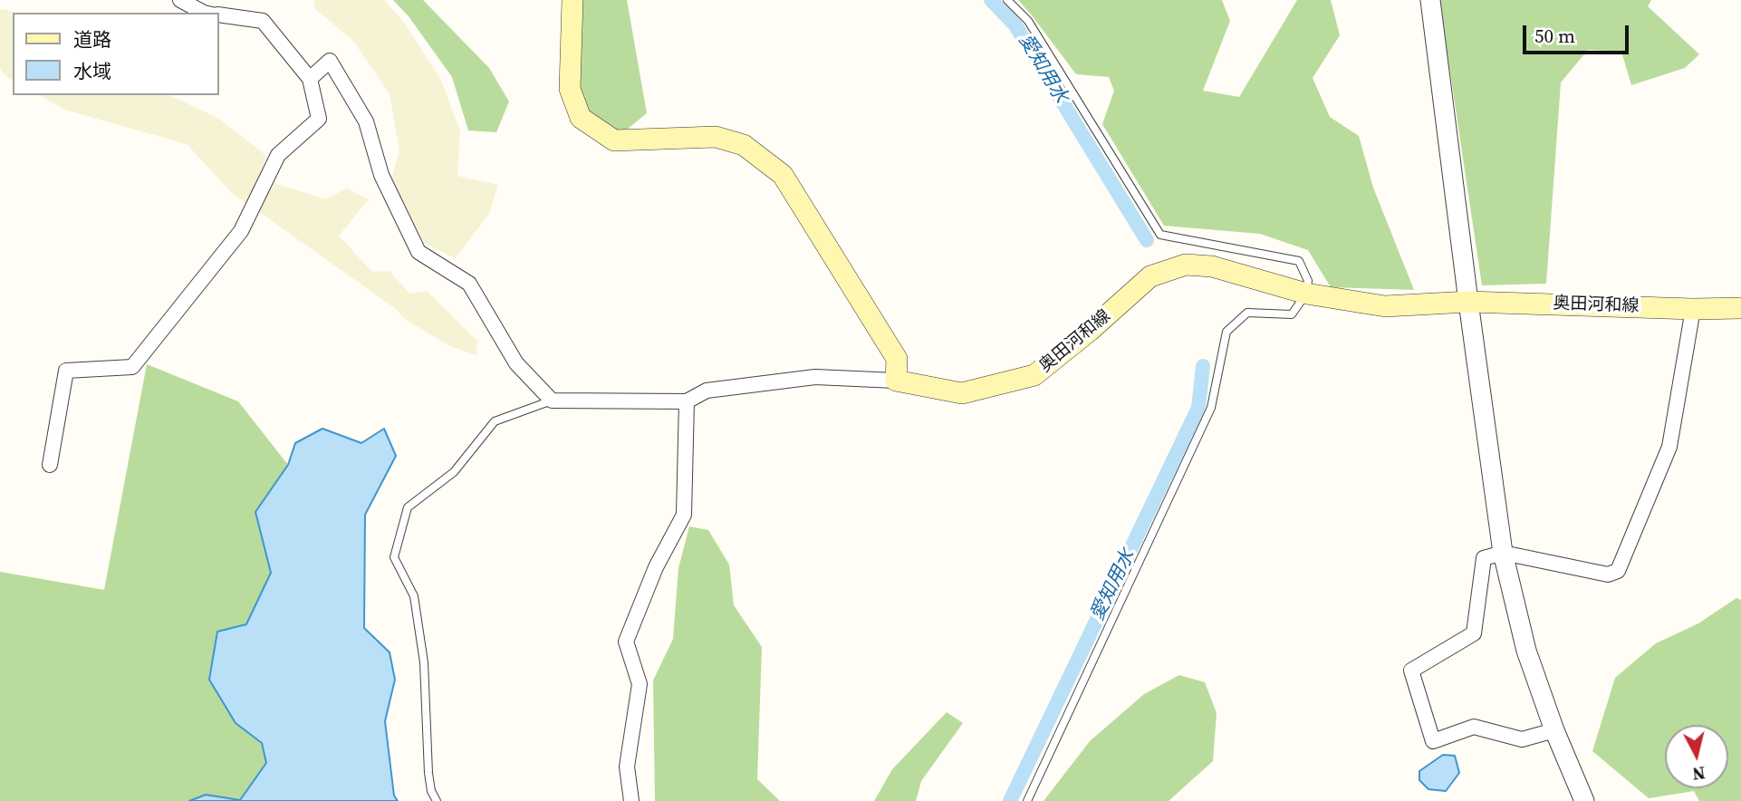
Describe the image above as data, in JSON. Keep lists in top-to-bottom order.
{
  "streets": {
    "main road": ["奥田河和線"]
  },
  "water": ["愛知用水"],
  "legend": ["道路", "水域"],
  "scale_bar": "50 m",
  "north": "bottom"
}
